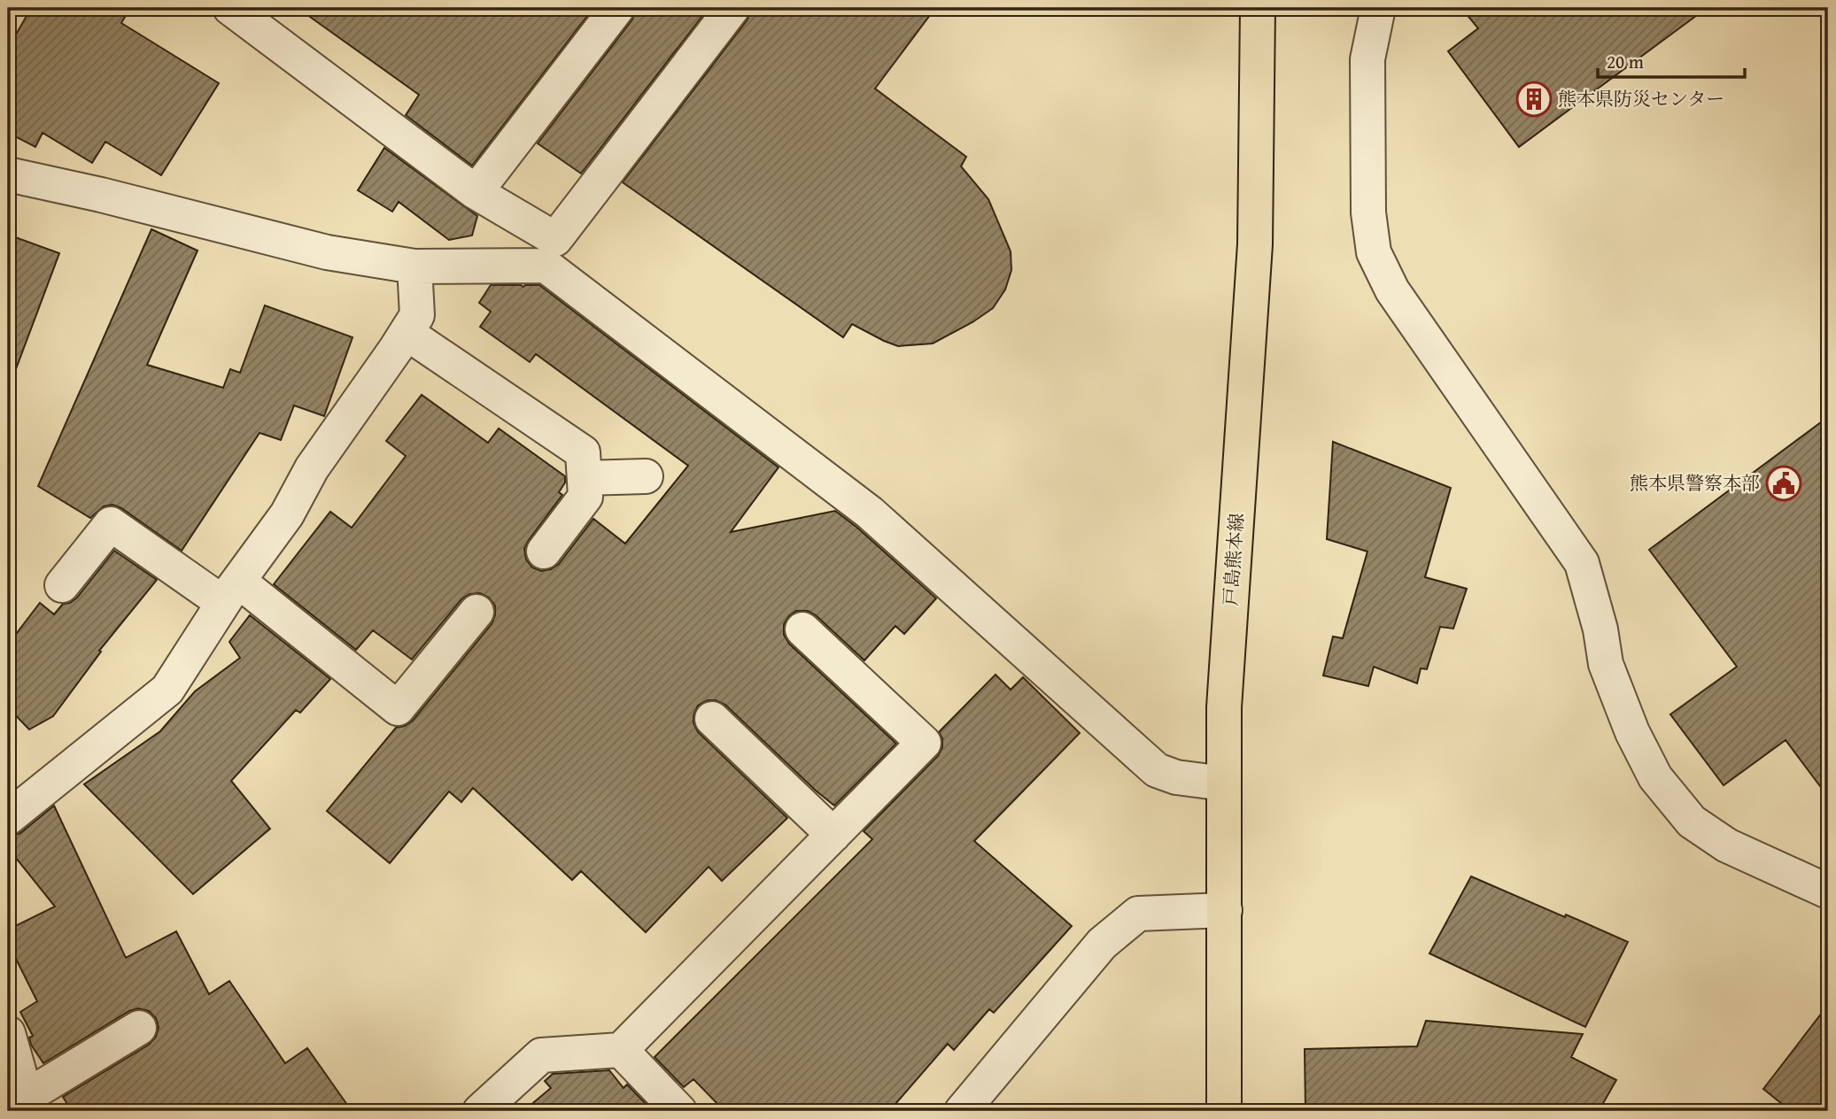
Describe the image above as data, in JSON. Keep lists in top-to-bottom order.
{
  "streets": {
    "main road": ["戸島熊本線"]
  },
  "places": {
    "building": ["熊本県防災センター"],
    "public building": ["熊本県警察本部"]
  },
  "scale_bar": "20 m"
}
